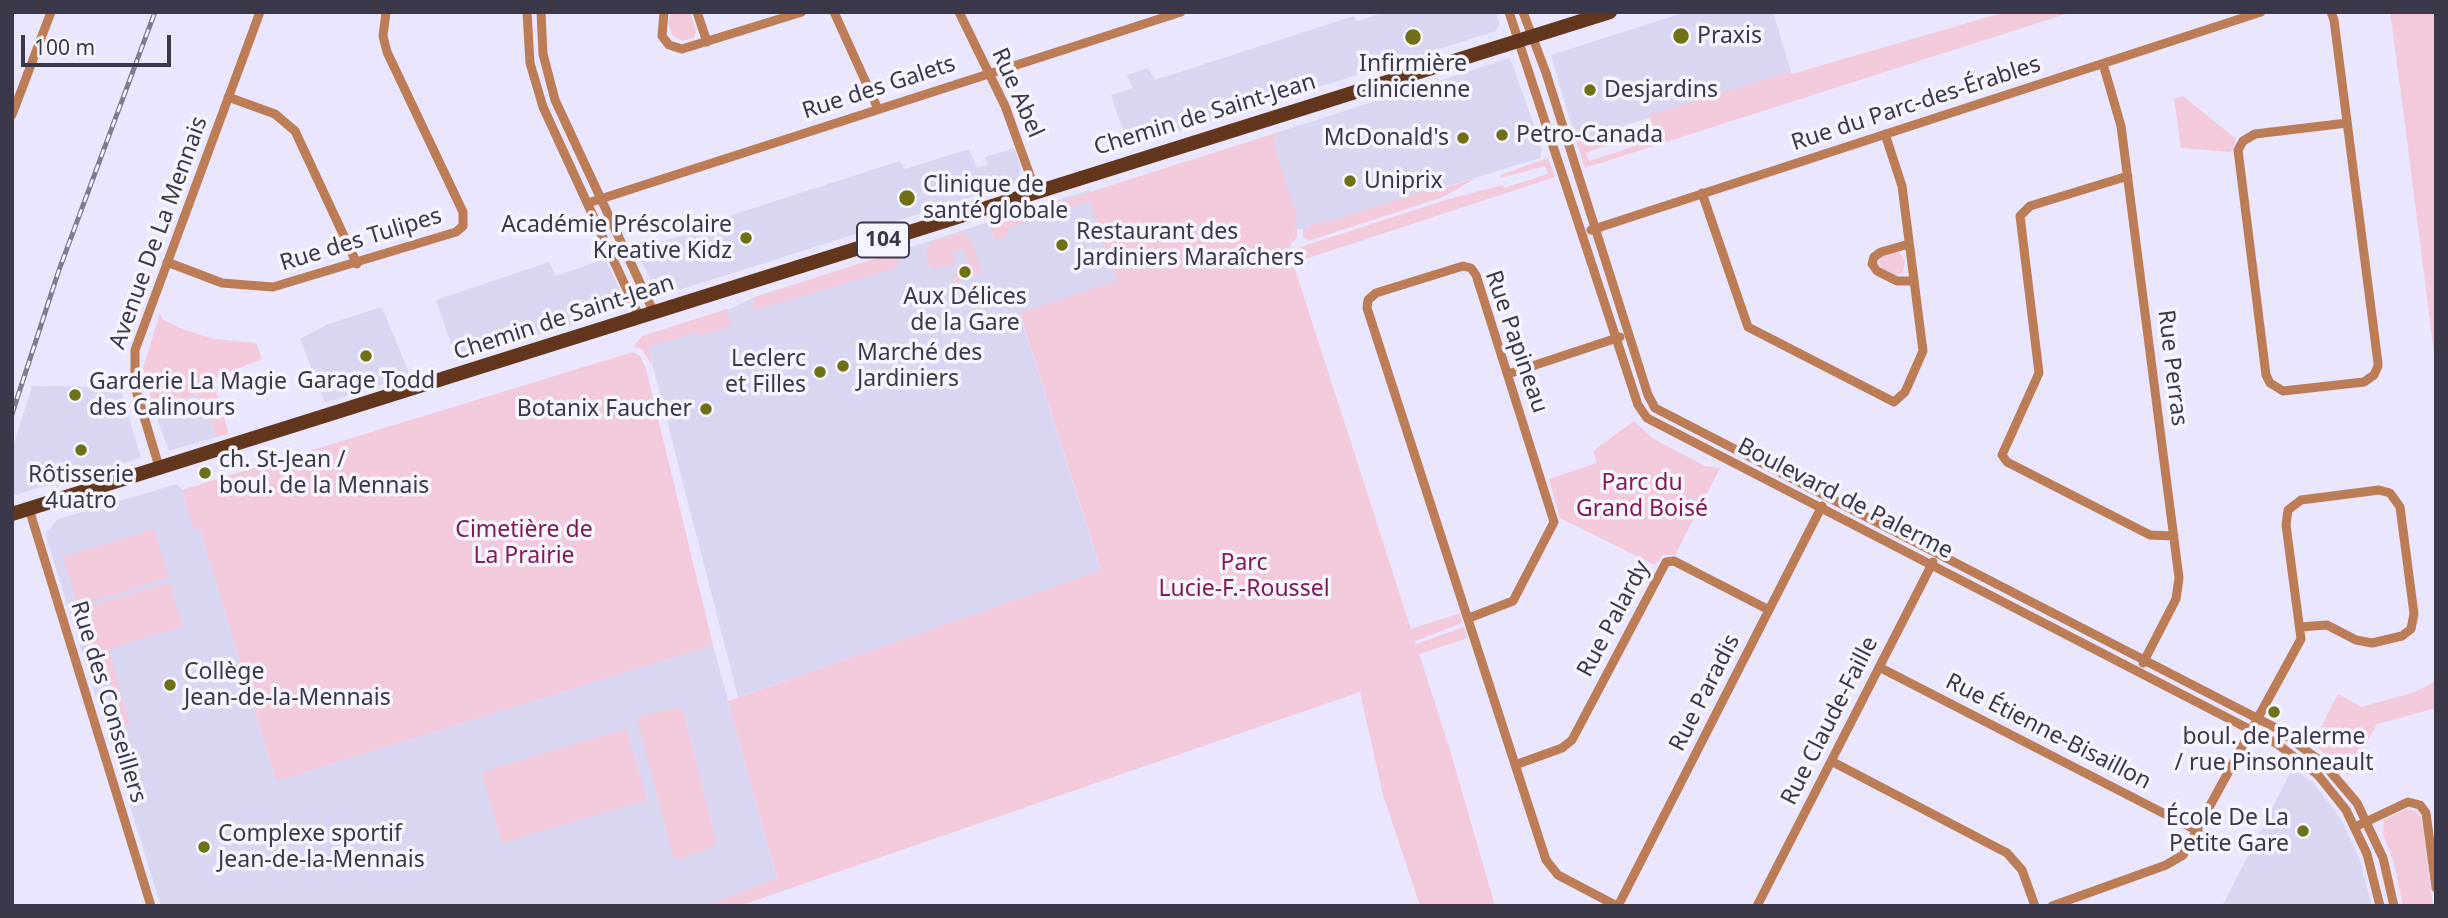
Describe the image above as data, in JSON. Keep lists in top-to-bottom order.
{
  "streets": {
    "main road": ["Chemin de Saint-Jean", "104"],
    "street": [
      "Rue des Galets",
      "Rue Abel",
      "Rue du Parc-des-Érables",
      "Avenue De La Mennais",
      "Rue des Tulipes",
      "Rue Papineau",
      "Rue Perras",
      "Boulevard de Palerme",
      "Rue Palardy",
      "Rue Paradis",
      "Rue des Conseillers",
      "Rue Claude-Faille",
      "Rue Étienne-Bisaillon"
    ]
  },
  "crossings": [
    ["Rue des Galets", "Rue Abel"],
    ["Rue Abel", "Chemin de Saint-Jean"],
    ["Rue du Parc-des-Érables", "Rue Perras"],
    ["Rue du Parc-des-Érables", "Boulevard de Palerme"],
    ["Chemin de Saint-Jean", "Avenue De La Mennais"],
    ["Chemin de Saint-Jean", "Boulevard de Palerme"],
    ["Chemin de Saint-Jean", "Rue des Conseillers"],
    ["Avenue De La Mennais", "Rue des Tulipes"],
    ["Rue Papineau", "Rue Palardy"],
    ["Rue Papineau", "Rue Paradis"],
    ["Rue Perras", "Boulevard de Palerme"],
    ["Boulevard de Palerme", "Rue Paradis"],
    ["Boulevard de Palerme", "Rue Claude-Faille"],
    ["Rue Palardy", "Rue Paradis"],
    ["Rue Claude-Faille", "Rue Étienne-Bisaillon"]
  ],
  "parks": ["Parc du Grand Boisé", "Cimetière de La Prairie", "Parc Lucie-F.-Roussel"],
  "places": [
    "Praxis",
    "Infirmière clinicienne",
    "Desjardins",
    "Petro-Canada",
    "McDonald's",
    "Uniprix",
    "Clinique de santé globale",
    "Académie Préscolaire Kreative Kidz",
    "Restaurant des Jardiniers Maraîchers",
    "Aux Délices de la Gare",
    "Garage Todd",
    "Marché des Jardiniers",
    "Leclerc et Filles",
    "Garderie La Magie des Calinours",
    "Botanix Faucher",
    "Rôtisserie 4uatro",
    "ch. St-Jean / boul. de la Mennais",
    "Collège Jean-de-la-Mennais",
    "boul. de Palerme / rue Pinsonneault",
    "École De La Petite Gare",
    "Complexe sportif Jean-de-la-Mennais"
  ],
  "scale_bar": "100 m"
}
